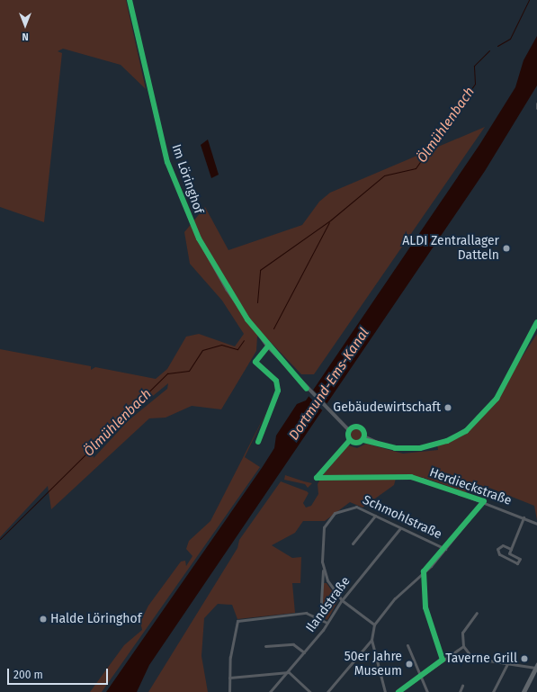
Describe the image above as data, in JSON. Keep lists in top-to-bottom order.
{
  "streets": {
    "street": [
      "Im Löringhof",
      "Herdieckstraße",
      "Schmohlstraße",
      "Ilandstraße"
    ]
  },
  "crossings": [
    ["Schmohlstraße", "Ilandstraße"]
  ],
  "water": ["Ölmühlenbach", "Dortmund-Ems-Kanal"],
  "places": [
    "ALDI Zentrallager Datteln",
    "Gebäudewirtschaft",
    "Halde Löringhof",
    "Taverne Grill",
    "50er Jahre Museum"
  ],
  "scale_bar": "200 m",
  "north": "bottom"
}
